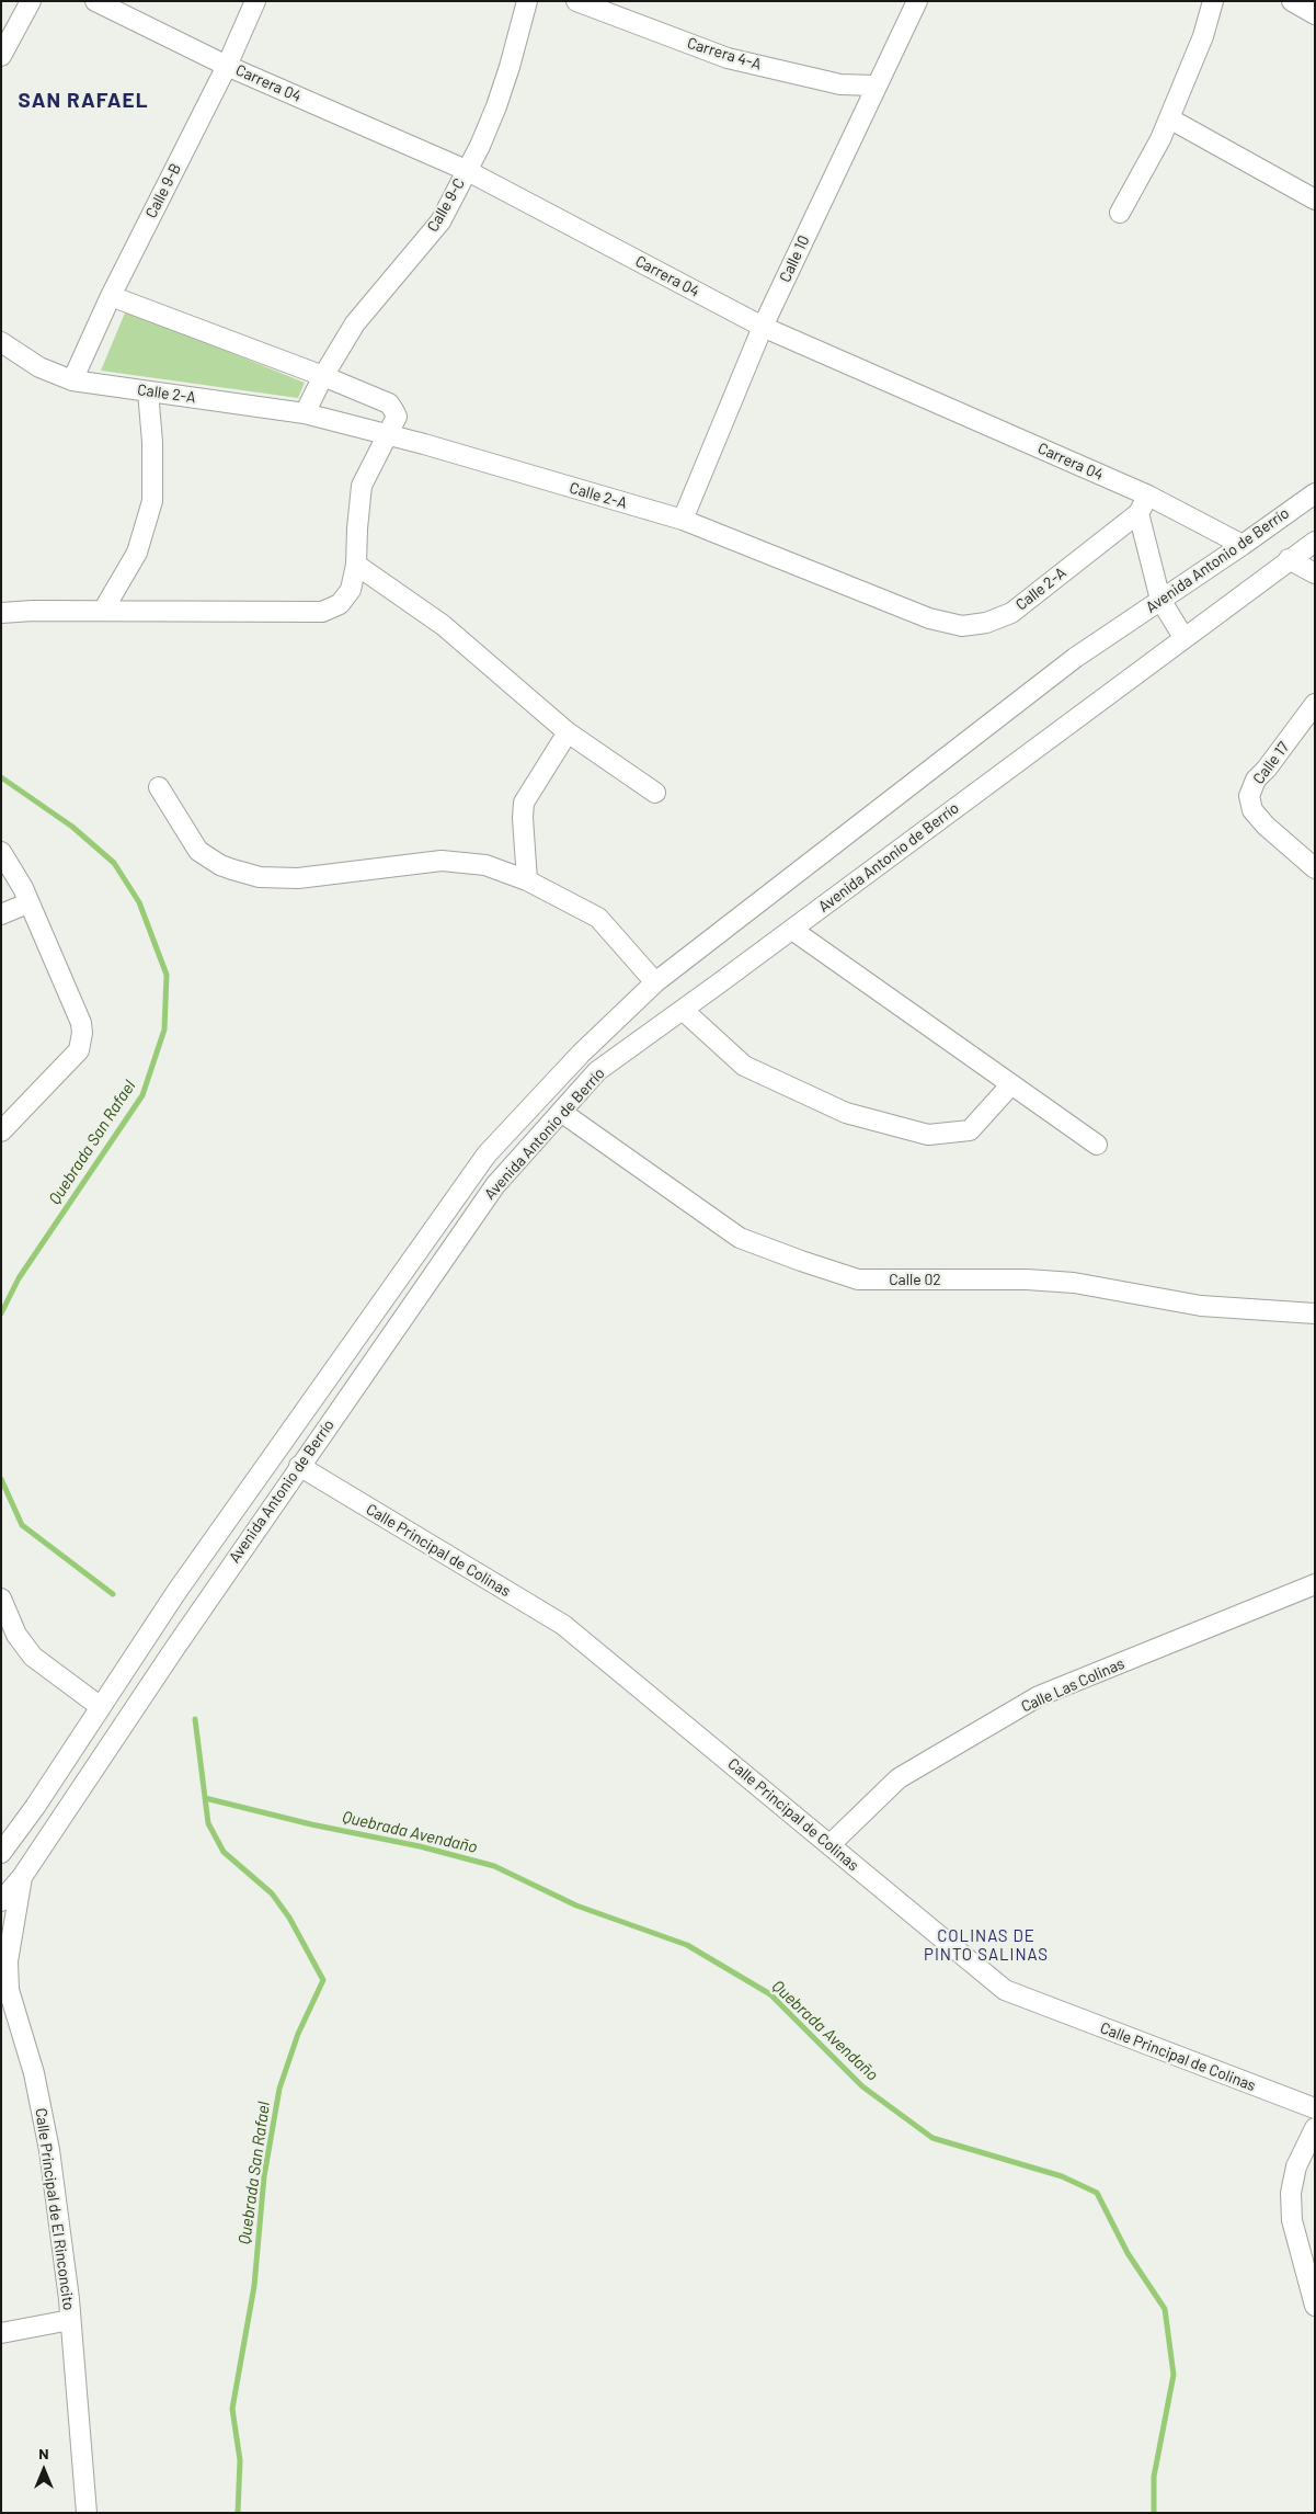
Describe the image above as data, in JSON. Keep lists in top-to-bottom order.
{
  "streets": {
    "street": [
      "Carrera 4-A",
      "Carrera 04",
      "Calle 9-B",
      "Calle 9-C",
      "Calle 10",
      "Calle 2-A",
      "Avenida Antonio de Berrío",
      "Calle 17",
      "Calle 02",
      "Calle Principal de Colinas",
      "Calle Las Colinas",
      "Calle Principal de El Rinconcito"
    ]
  },
  "crossings": [
    ["Carrera 4-A", "Calle 10"],
    ["Carrera 04", "Calle 9-B"],
    ["Carrera 04", "Calle 9-C"],
    ["Carrera 04", "Calle 10"],
    ["Carrera 04", "Calle 2-A"],
    ["Carrera 04", "Avenida Antonio de Berrío"],
    ["Calle 9-B", "Calle 2-A"],
    ["Calle 9-C", "Calle 2-A"],
    ["Calle 10", "Calle 2-A"],
    ["Avenida Antonio de Berrío", "Calle 02"],
    ["Avenida Antonio de Berrío", "Calle Principal de Colinas"],
    ["Avenida Antonio de Berrío", "Calle Principal de El Rinconcito"],
    ["Calle Principal de Colinas", "Calle Las Colinas"]
  ],
  "districts": ["SAN RAFAEL", "COLINAS DE PINTO SALINAS"],
  "water": ["Quebrada San Rafael", "Quebrada Avendaño"],
  "north": "top"
}
